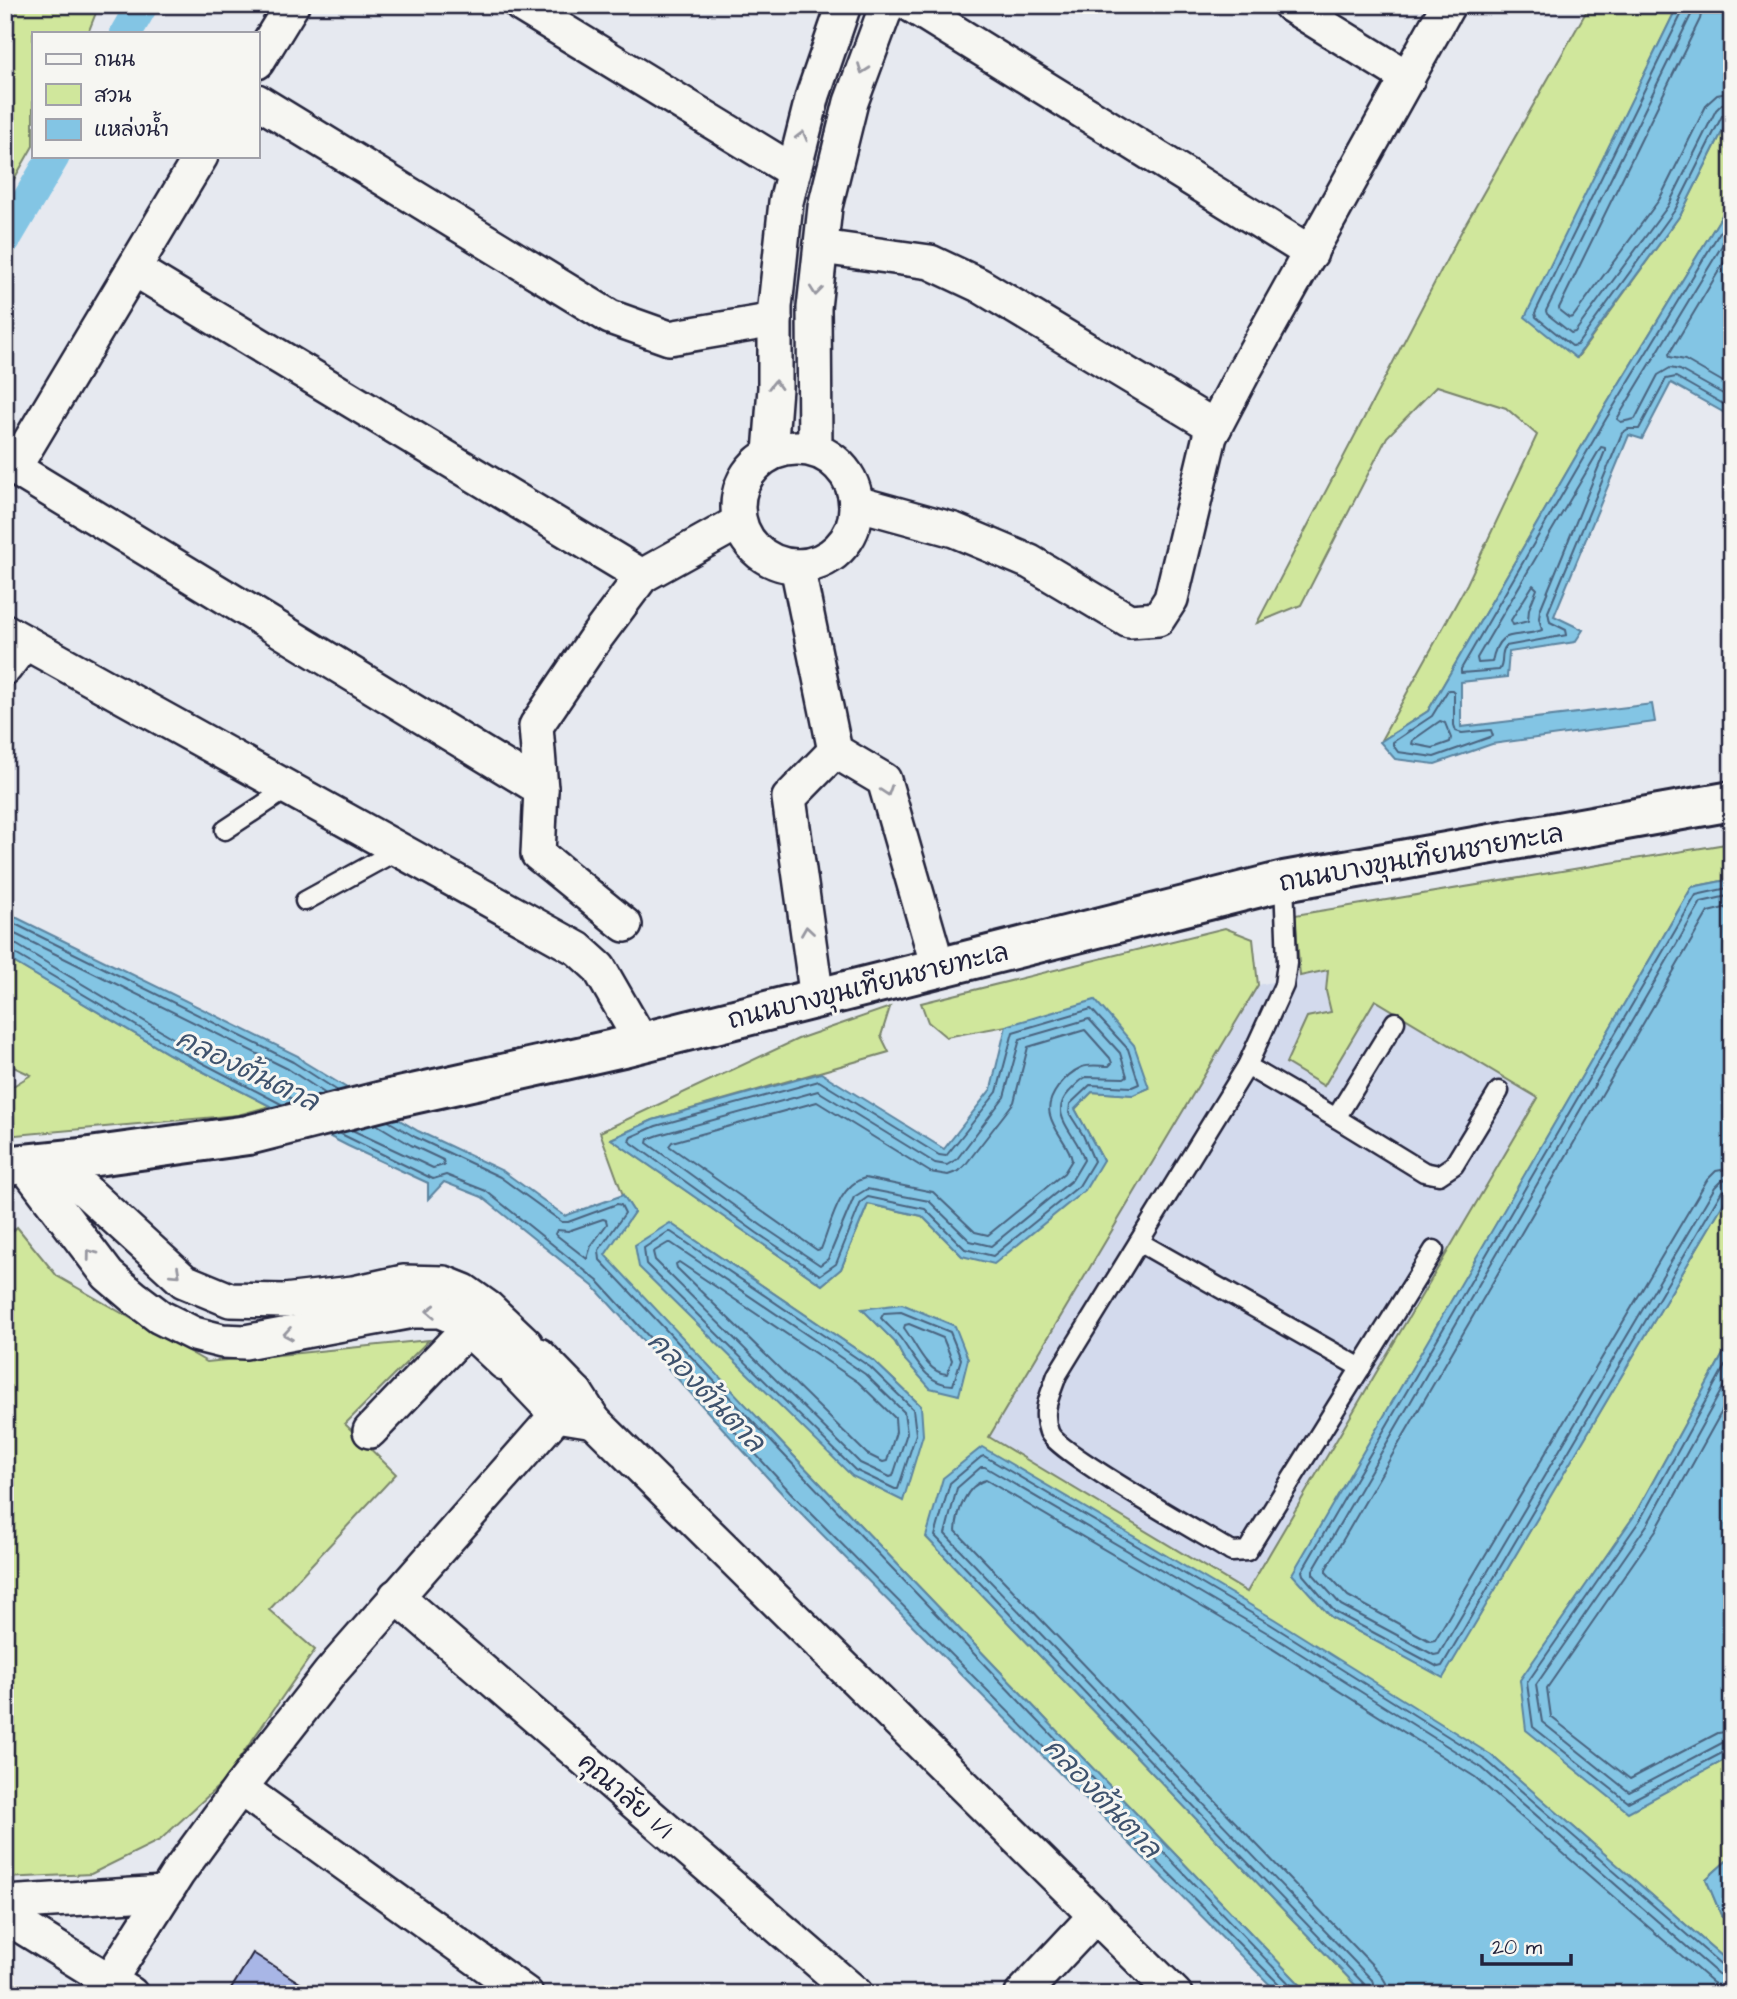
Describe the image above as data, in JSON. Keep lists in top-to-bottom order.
{
  "streets": {
    "main road": ["ถนนบางขุนเทียนชายทะเล"],
    "street": ["คุณาลัย 1/1"]
  },
  "water": ["คลองต้นตาล"],
  "legend": ["ถนน", "สวน", "แหล่งน้ำ"],
  "scale_bar": "20 m"
}
